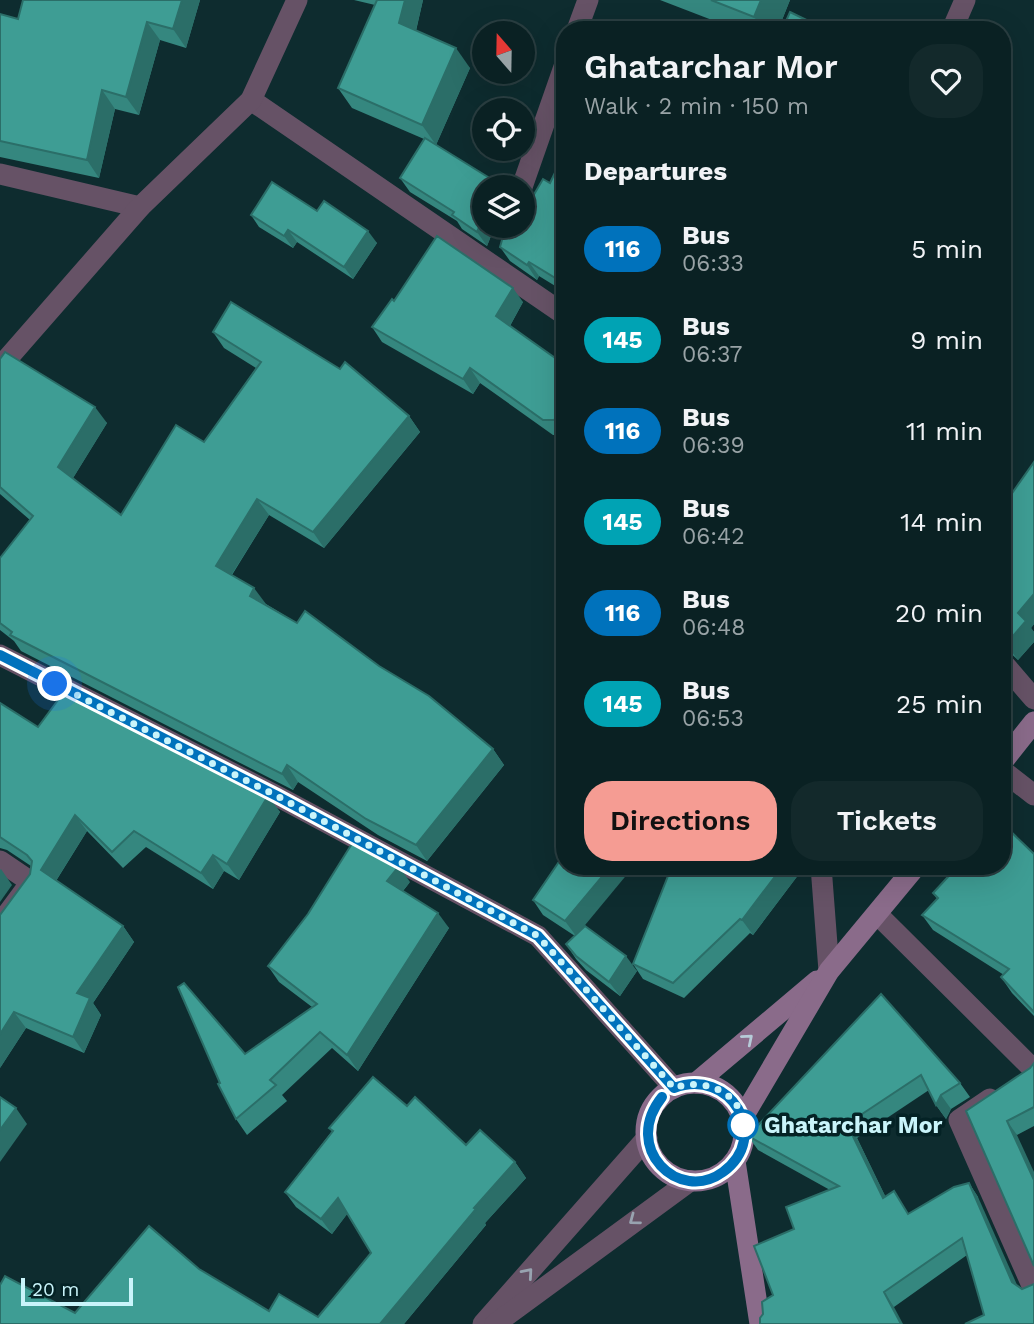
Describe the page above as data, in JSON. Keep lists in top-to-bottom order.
{
  "places": ["Ghatarchar Mor"],
  "lines": ["bus line 116"],
  "scale_bar": "20 m",
  "north": "top",
  "page": {
    "heading": [
      ["Ghatarchar Mor", "Walk · 2 min · 150 m"],
      "Departures"
    ],
    "list": [
      {
        "mark": "116",
        "name": "Bus",
        "note": "06:33",
        "value": "5 min"
      },
      {
        "mark": "145",
        "name": "Bus",
        "note": "06:37",
        "value": "9 min"
      },
      {
        "mark": "116",
        "name": "Bus",
        "note": "06:39",
        "value": "11 min"
      },
      {
        "mark": "145",
        "name": "Bus",
        "note": "06:42",
        "value": "14 min"
      },
      {
        "mark": "116",
        "name": "Bus",
        "note": "06:48",
        "value": "20 min"
      },
      {
        "mark": "145",
        "name": "Bus",
        "note": "06:53",
        "value": "25 min"
      }
    ],
    "buttons": ["Directions", "Tickets"],
    "scale": "20 m"
  }
}
